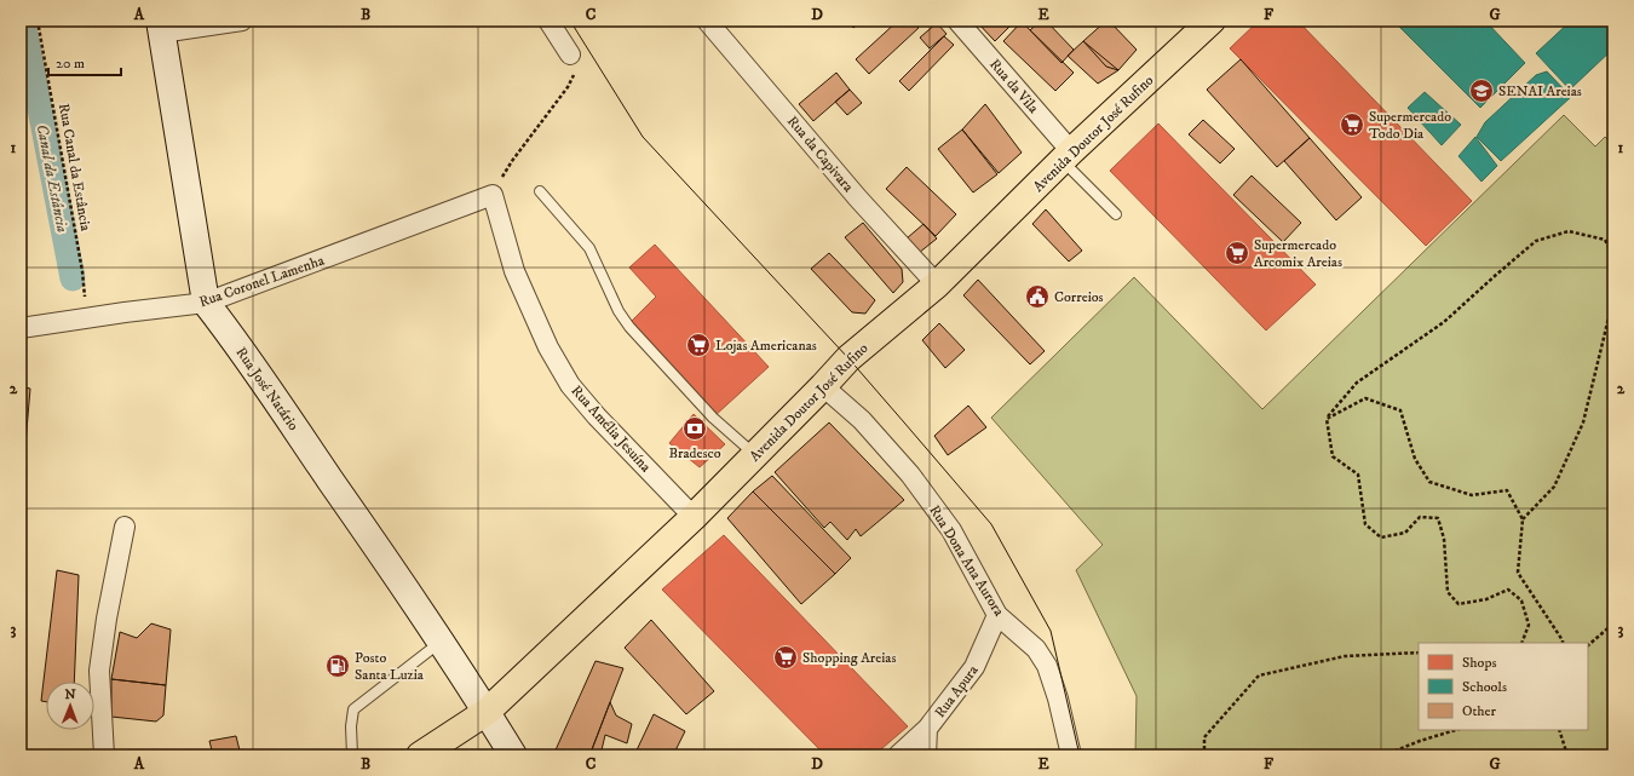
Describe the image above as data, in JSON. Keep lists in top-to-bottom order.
{
  "streets": {
    "main road": ["Avenida Doutor José Rufino", "Rua José Natário"],
    "street": [
      "Rua da Vila",
      "Rua da Capivara",
      "Rua Coronel Lamenha",
      "Rua Amélia Jesuína",
      "Rua Dona Ana Aurora",
      "Rua Apura"
    ],
    "path": ["Rua Canal da Estância"]
  },
  "crossings": [
    ["Rua da Vila", "Avenida Doutor José Rufino"],
    ["Avenida Doutor José Rufino", "Rua da Capivara"],
    ["Avenida Doutor José Rufino", "Rua José Natário"],
    ["Avenida Doutor José Rufino", "Rua Amélia Jesuína"],
    ["Avenida Doutor José Rufino", "Rua Dona Ana Aurora"],
    ["Rua Canal da Estância", "Rua Coronel Lamenha"],
    ["Rua Coronel Lamenha", "Rua José Natário"],
    ["Rua Coronel Lamenha", "Rua Amélia Jesuína"],
    ["Rua Dona Ana Aurora", "Rua Apura"]
  ],
  "water": ["Canal da Estância"],
  "places": {
    "school or university": ["SENAI Areias"],
    "supermarket": [
      "Supermercado Todo Dia",
      "Supermercado Arcomix Areias",
      "Lojas Americanas",
      "Shopping Areias"
    ],
    "public building": ["Correios"],
    "bank": ["Bradesco"],
    "fuel station": ["Posto Santa Luzia"]
  },
  "legend": ["Shops", "Schools", "Other"],
  "scale_bar": "20 m",
  "north": "top",
  "grid": {
    "columns": [
      "A",
      "B",
      "C",
      "D",
      "E",
      "F",
      "G"
    ],
    "rows": ["1", "2", "3"]
  }
}
